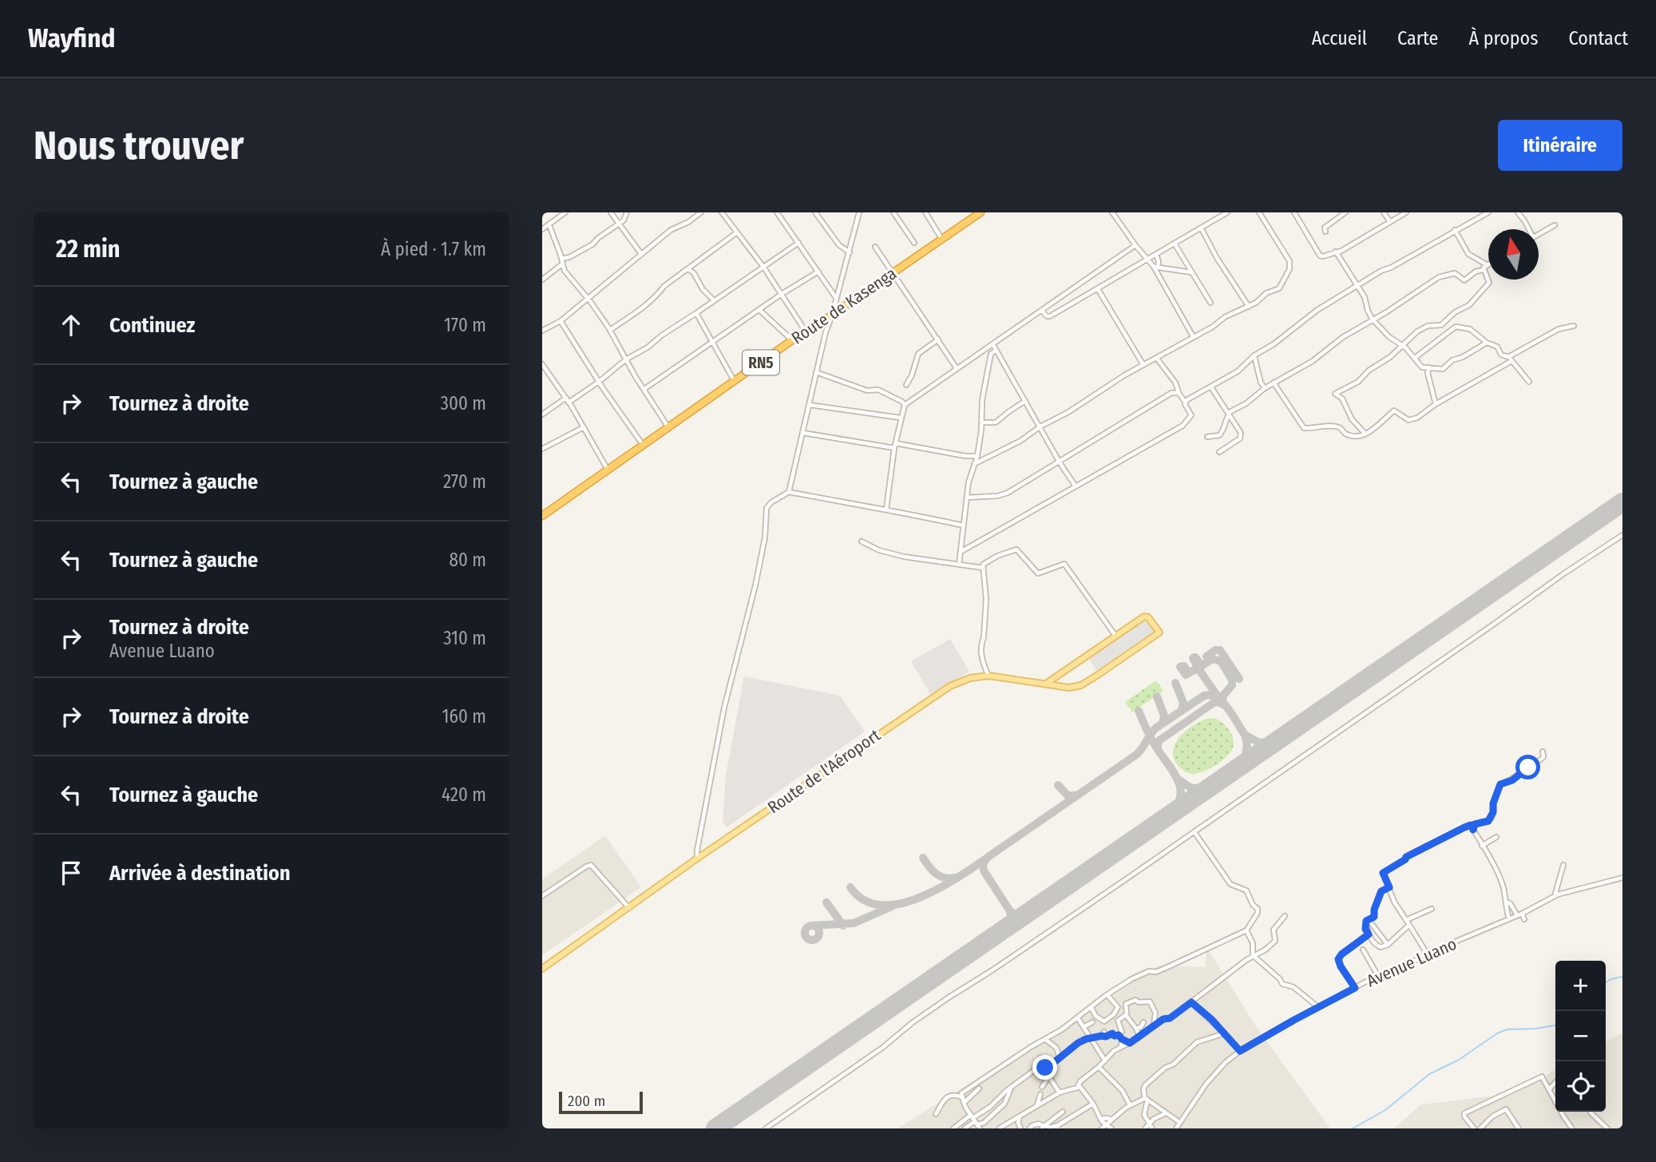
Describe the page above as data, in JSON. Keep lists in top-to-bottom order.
{
  "streets": {
    "highway": ["Route de Kasenga", "RN5"],
    "main road": ["Route de l'Aéroport"],
    "street": ["Avenue Luano"]
  },
  "scale_bar": "200 m",
  "north": "top",
  "page": {
    "header": "Wayfind",
    "nav": [
      "Accueil",
      "Carte",
      "À propos",
      "Contact"
    ],
    "buttons": "Itinéraire",
    "title": "Nous trouver",
    "heading": ["22 min", "À pied · 1.7 km"],
    "list": [
      ["Continuez", "170 m"],
      ["Tournez à droite", "300 m"],
      ["Tournez à gauche", "270 m"],
      ["Tournez à gauche", "80 m"],
      ["Tournez à droite", "Avenue Luano", "310 m"],
      ["Tournez à droite", "160 m"],
      ["Tournez à gauche", "420 m"],
      "Arrivée à destination"
    ],
    "map_buttons": ["+", "−"],
    "scale": "200 m"
  }
}
